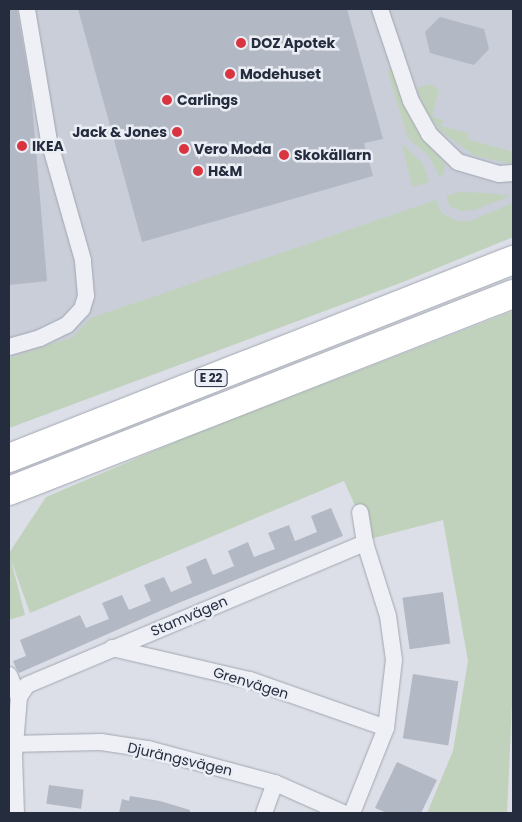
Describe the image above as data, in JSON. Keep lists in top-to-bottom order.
{
  "streets": {
    "highway": ["E 22"],
    "street": ["Stamvägen", "Grenvägen", "Djurängsvägen"]
  },
  "crossings": [
    ["Stamvägen", "Grenvägen"]
  ],
  "places": [
    "DOZ Apotek",
    "Modehuset",
    "Carlings",
    "Jack & Jones",
    "IKEA",
    "Vero Moda",
    "Skokällarn",
    "H&M"
  ]
}
